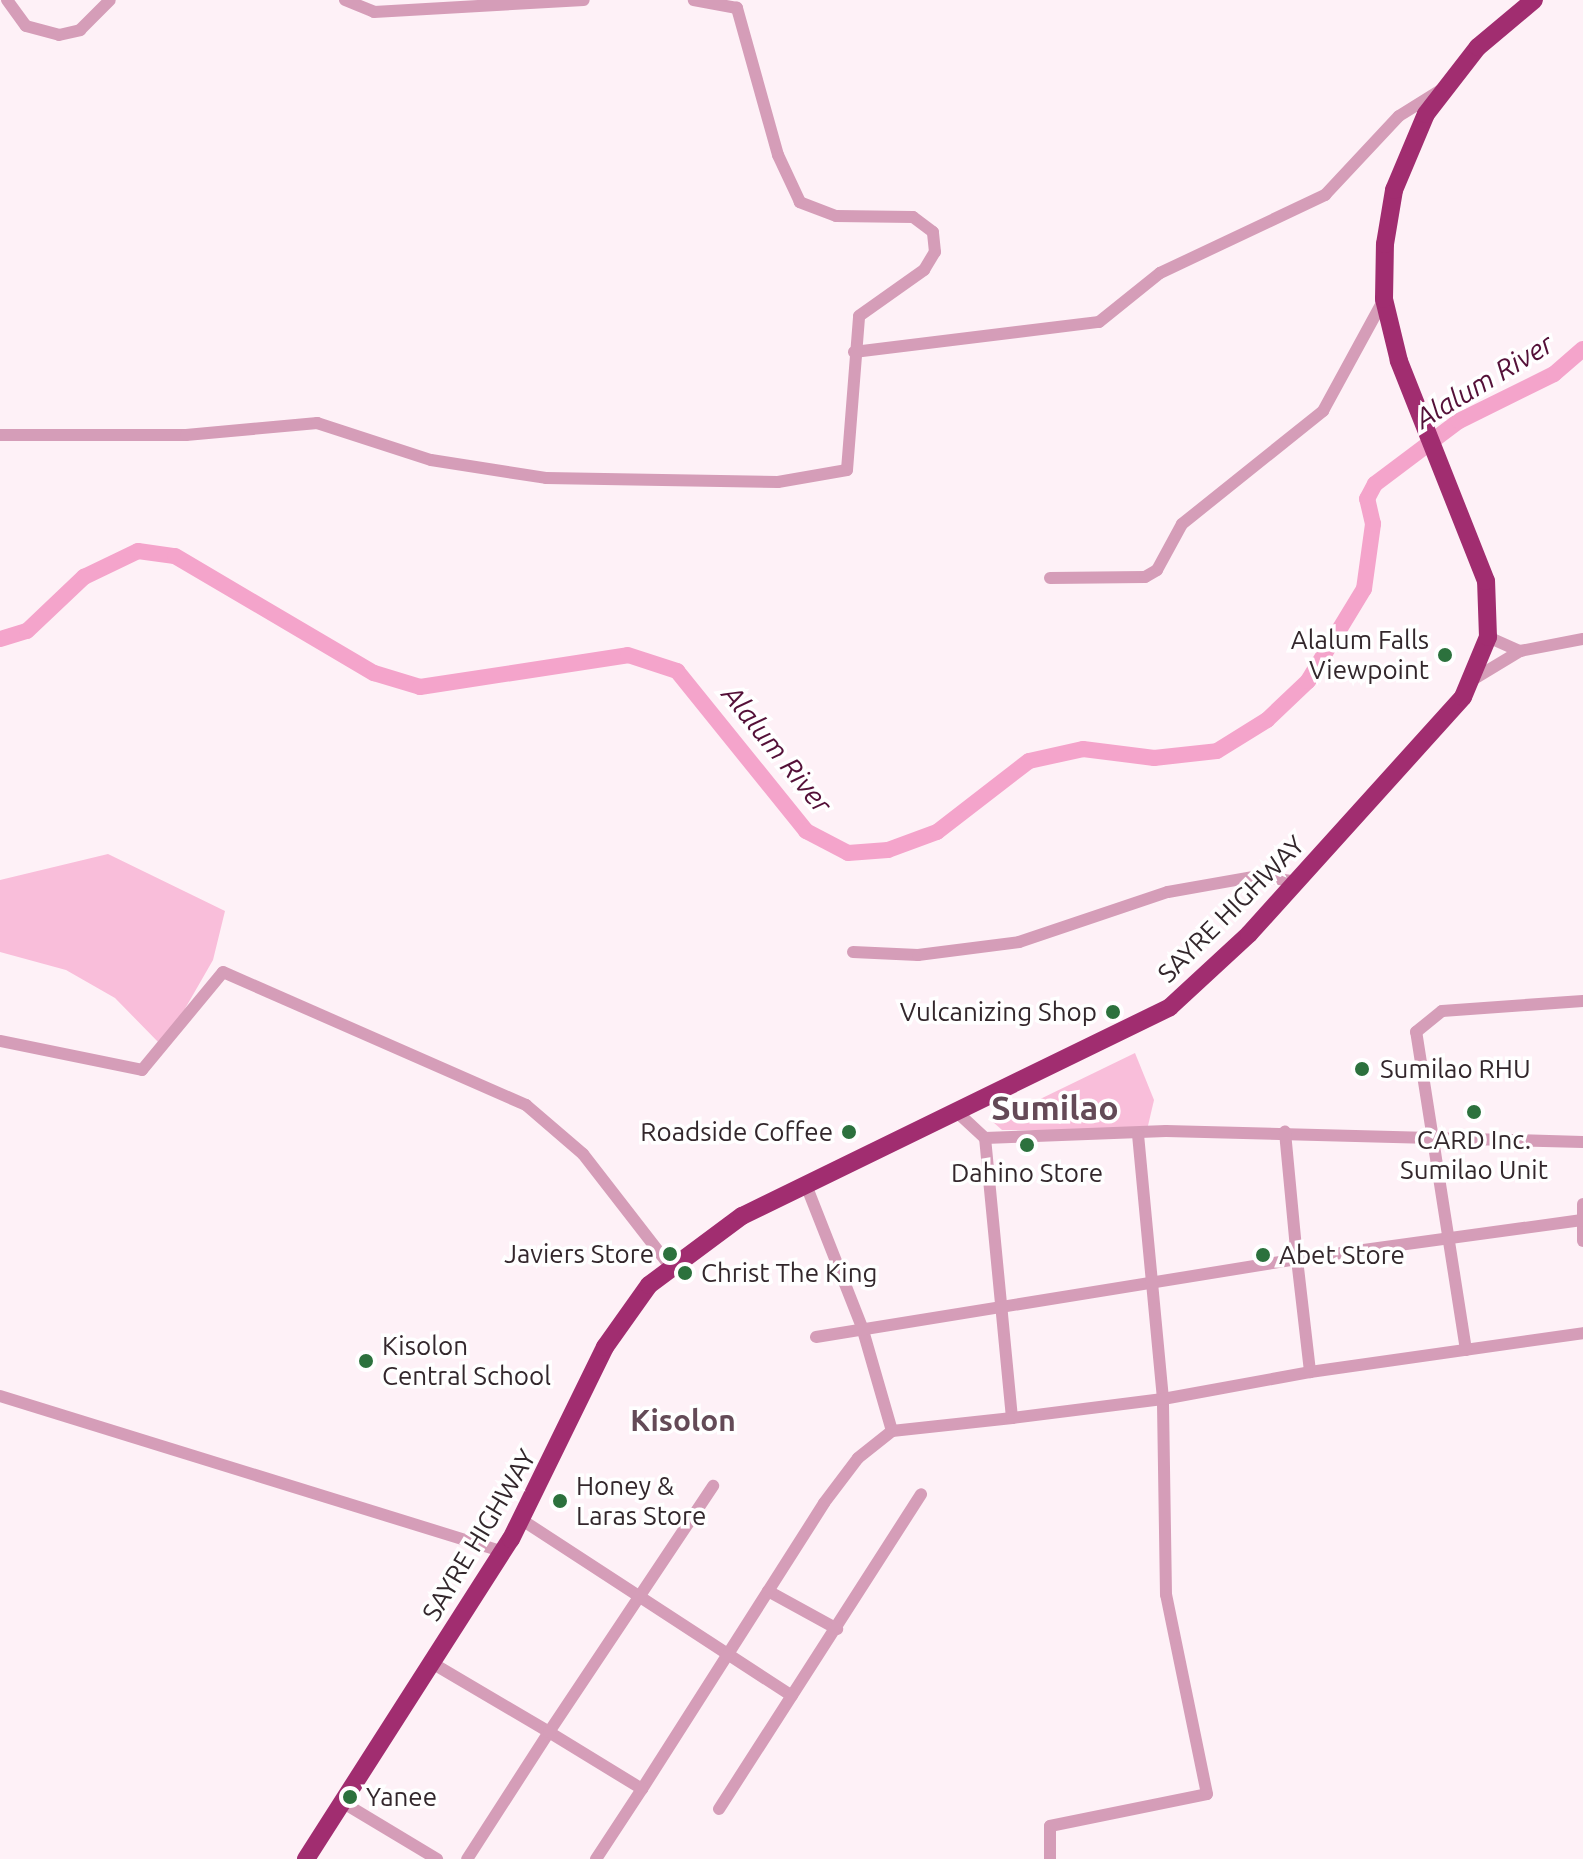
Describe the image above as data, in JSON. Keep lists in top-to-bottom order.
{
  "streets": {
    "highway": ["SAYRE HIGHWAY"]
  },
  "districts": ["Sumilao", "Kisolon"],
  "water": ["Alalum River"],
  "places": [
    "Alalum Falls Viewpoint",
    "Vulcanizing Shop",
    "Sumilao RHU",
    "CARD Inc. Sumilao Unit",
    "Roadside Coffee",
    "Dahino Store",
    "Javiers Store",
    "Abet Store",
    "Christ The King",
    "Kisolon Central School",
    "Honey & Laras Store",
    "Yanee"
  ]
}
